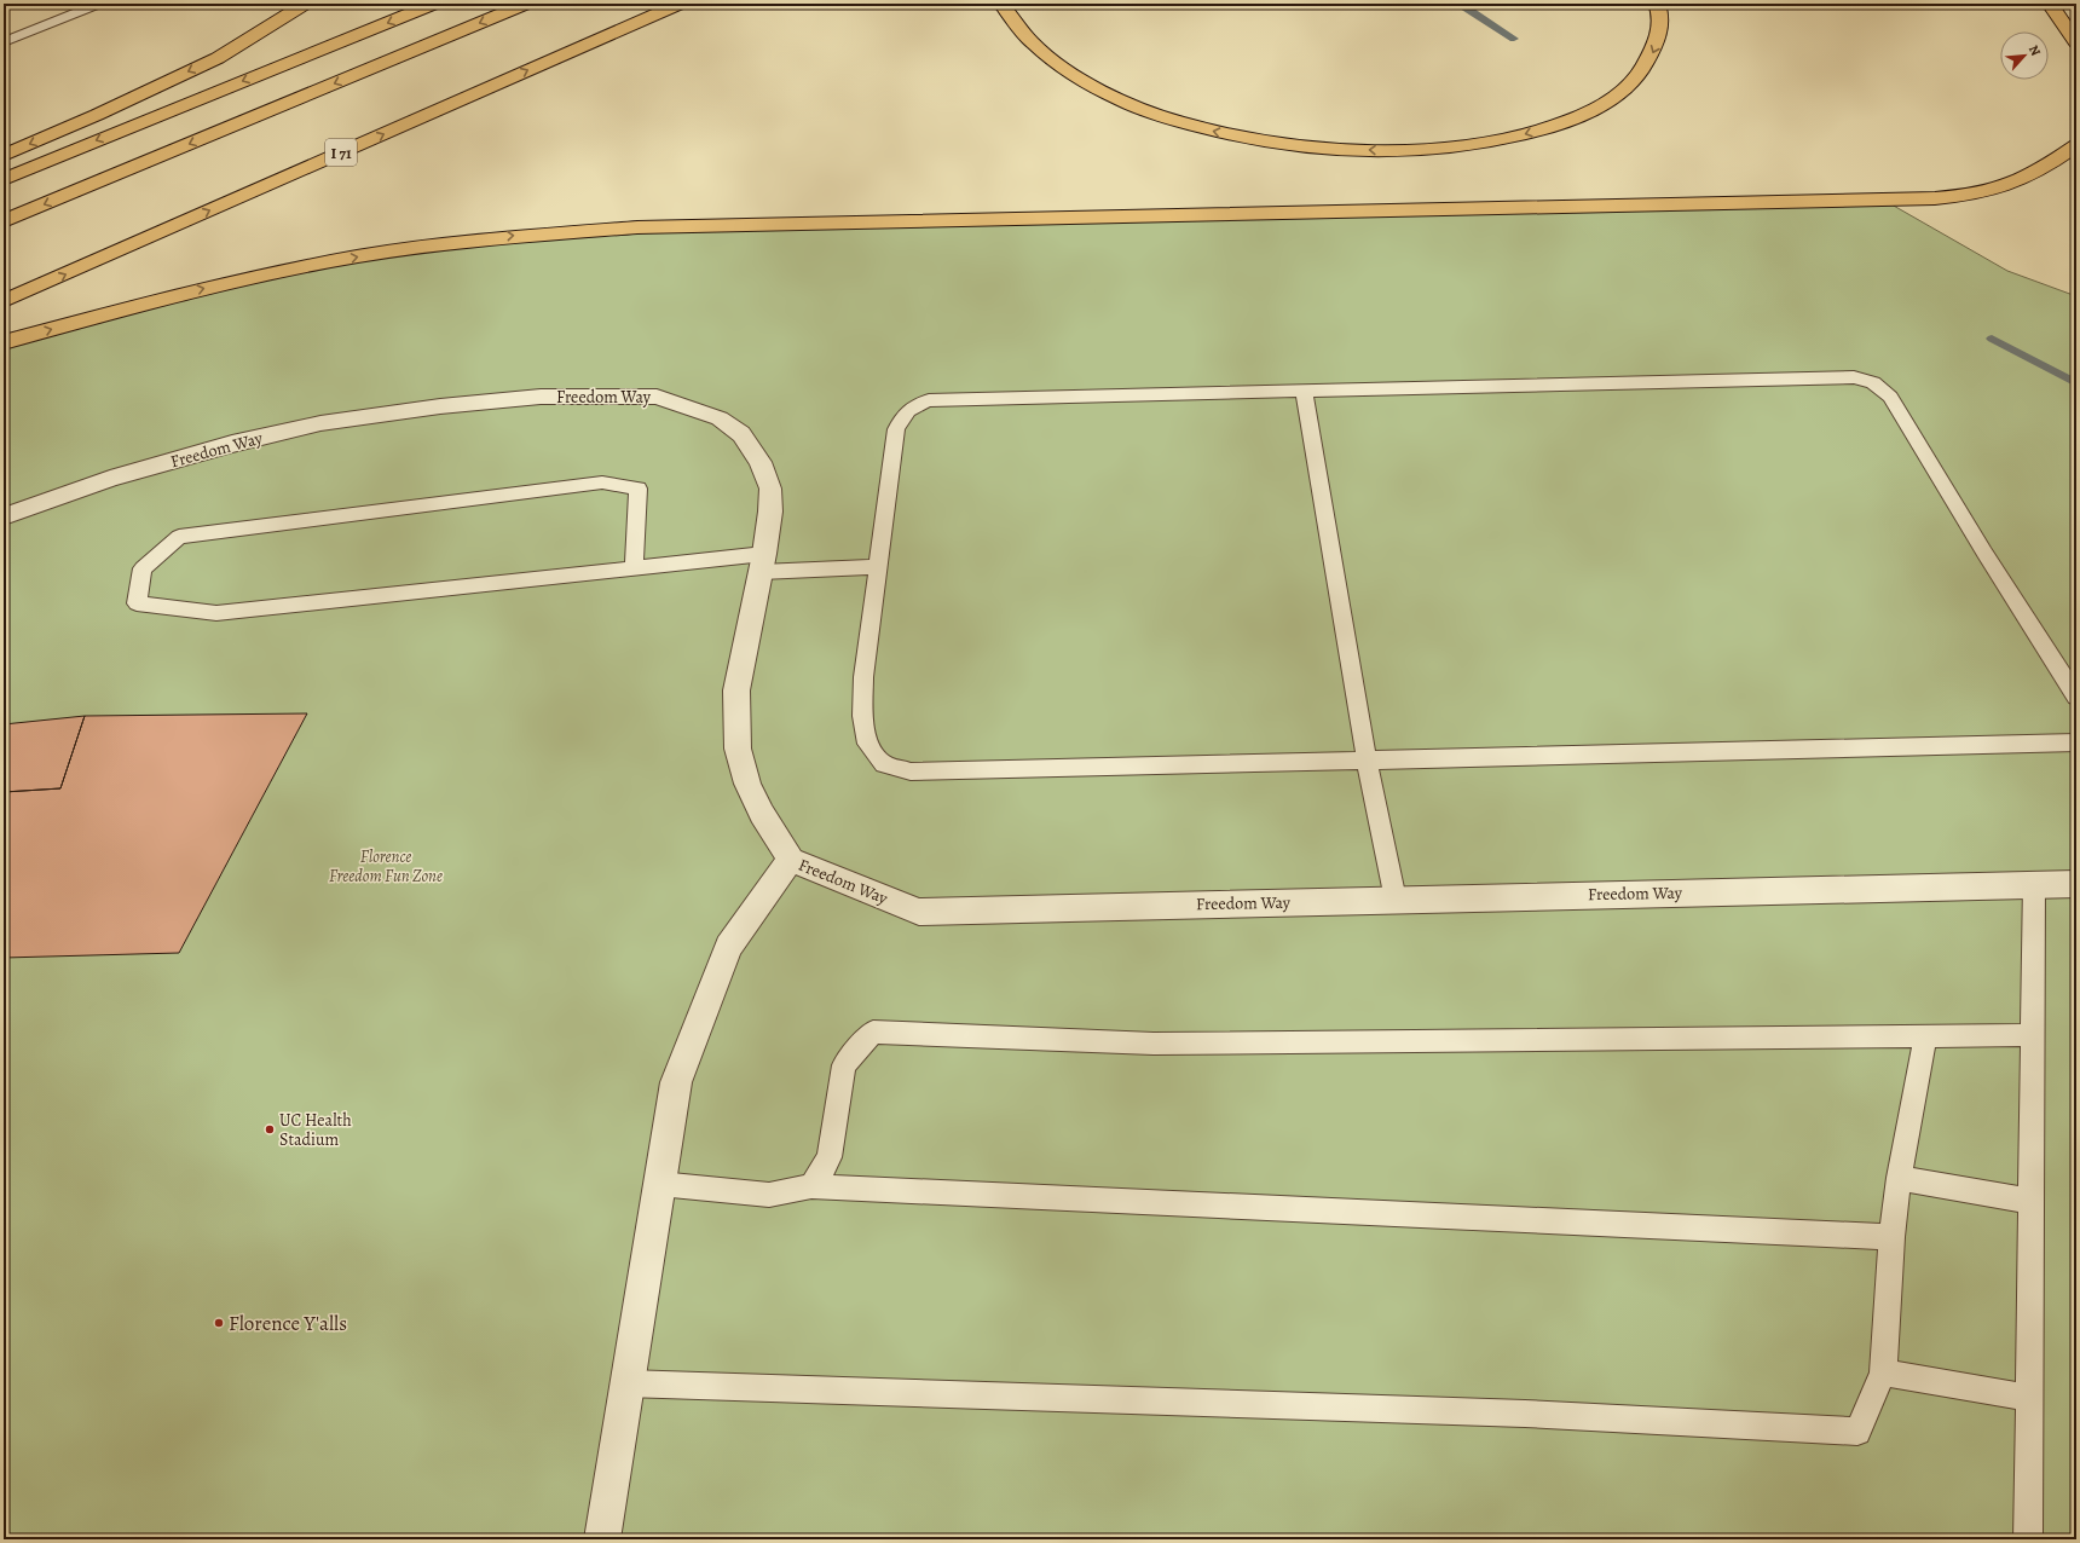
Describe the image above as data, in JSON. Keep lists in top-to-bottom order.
{
  "streets": {
    "highway": ["I 71"],
    "street": ["Freedom Way"]
  },
  "parks": ["Florence Freedom Fun Zone"],
  "places": ["UC Health Stadium", "Florence Y'alls"],
  "north": "top right"
}
